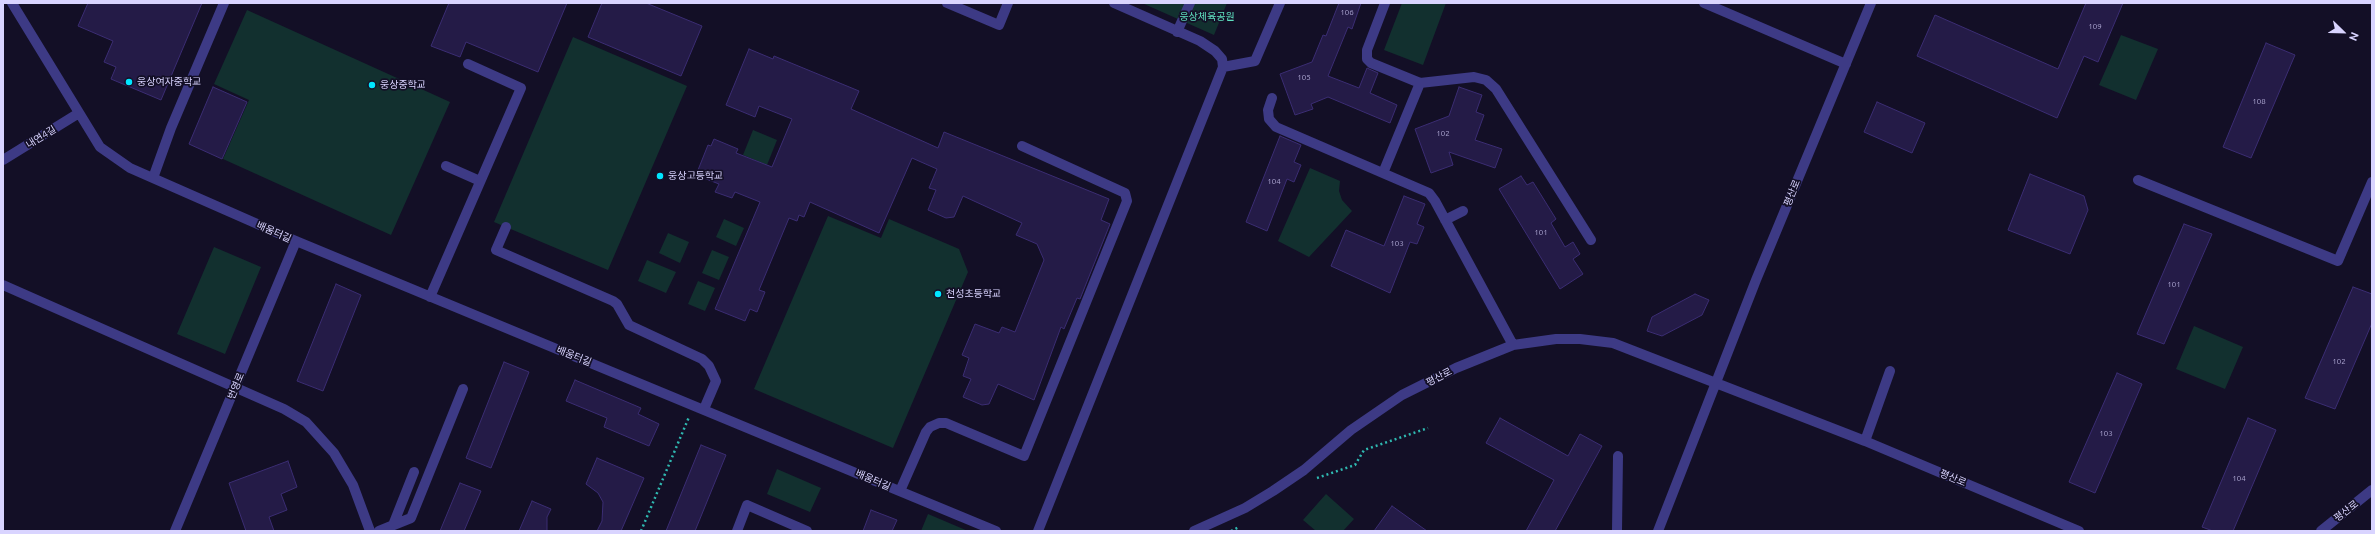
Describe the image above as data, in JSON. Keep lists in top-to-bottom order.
{
  "streets": {
    "street": [
      "내연4길",
      "평산로",
      "배움터길",
      "번영로"
    ]
  },
  "crossings": [
    ["내연4길", "배움터길"],
    ["배움터길", "번영로"]
  ],
  "parks": ["웅상체육공원"],
  "places": [
    "웅상여자중학교",
    "웅상중학교",
    "웅상고등학교",
    "천성초등학교"
  ],
  "house_numbers": [
    "106",
    "109",
    "105",
    "108",
    "102",
    "104",
    "101",
    "103",
    "101",
    "102",
    "103",
    "104"
  ],
  "north": "bottom right"
}
